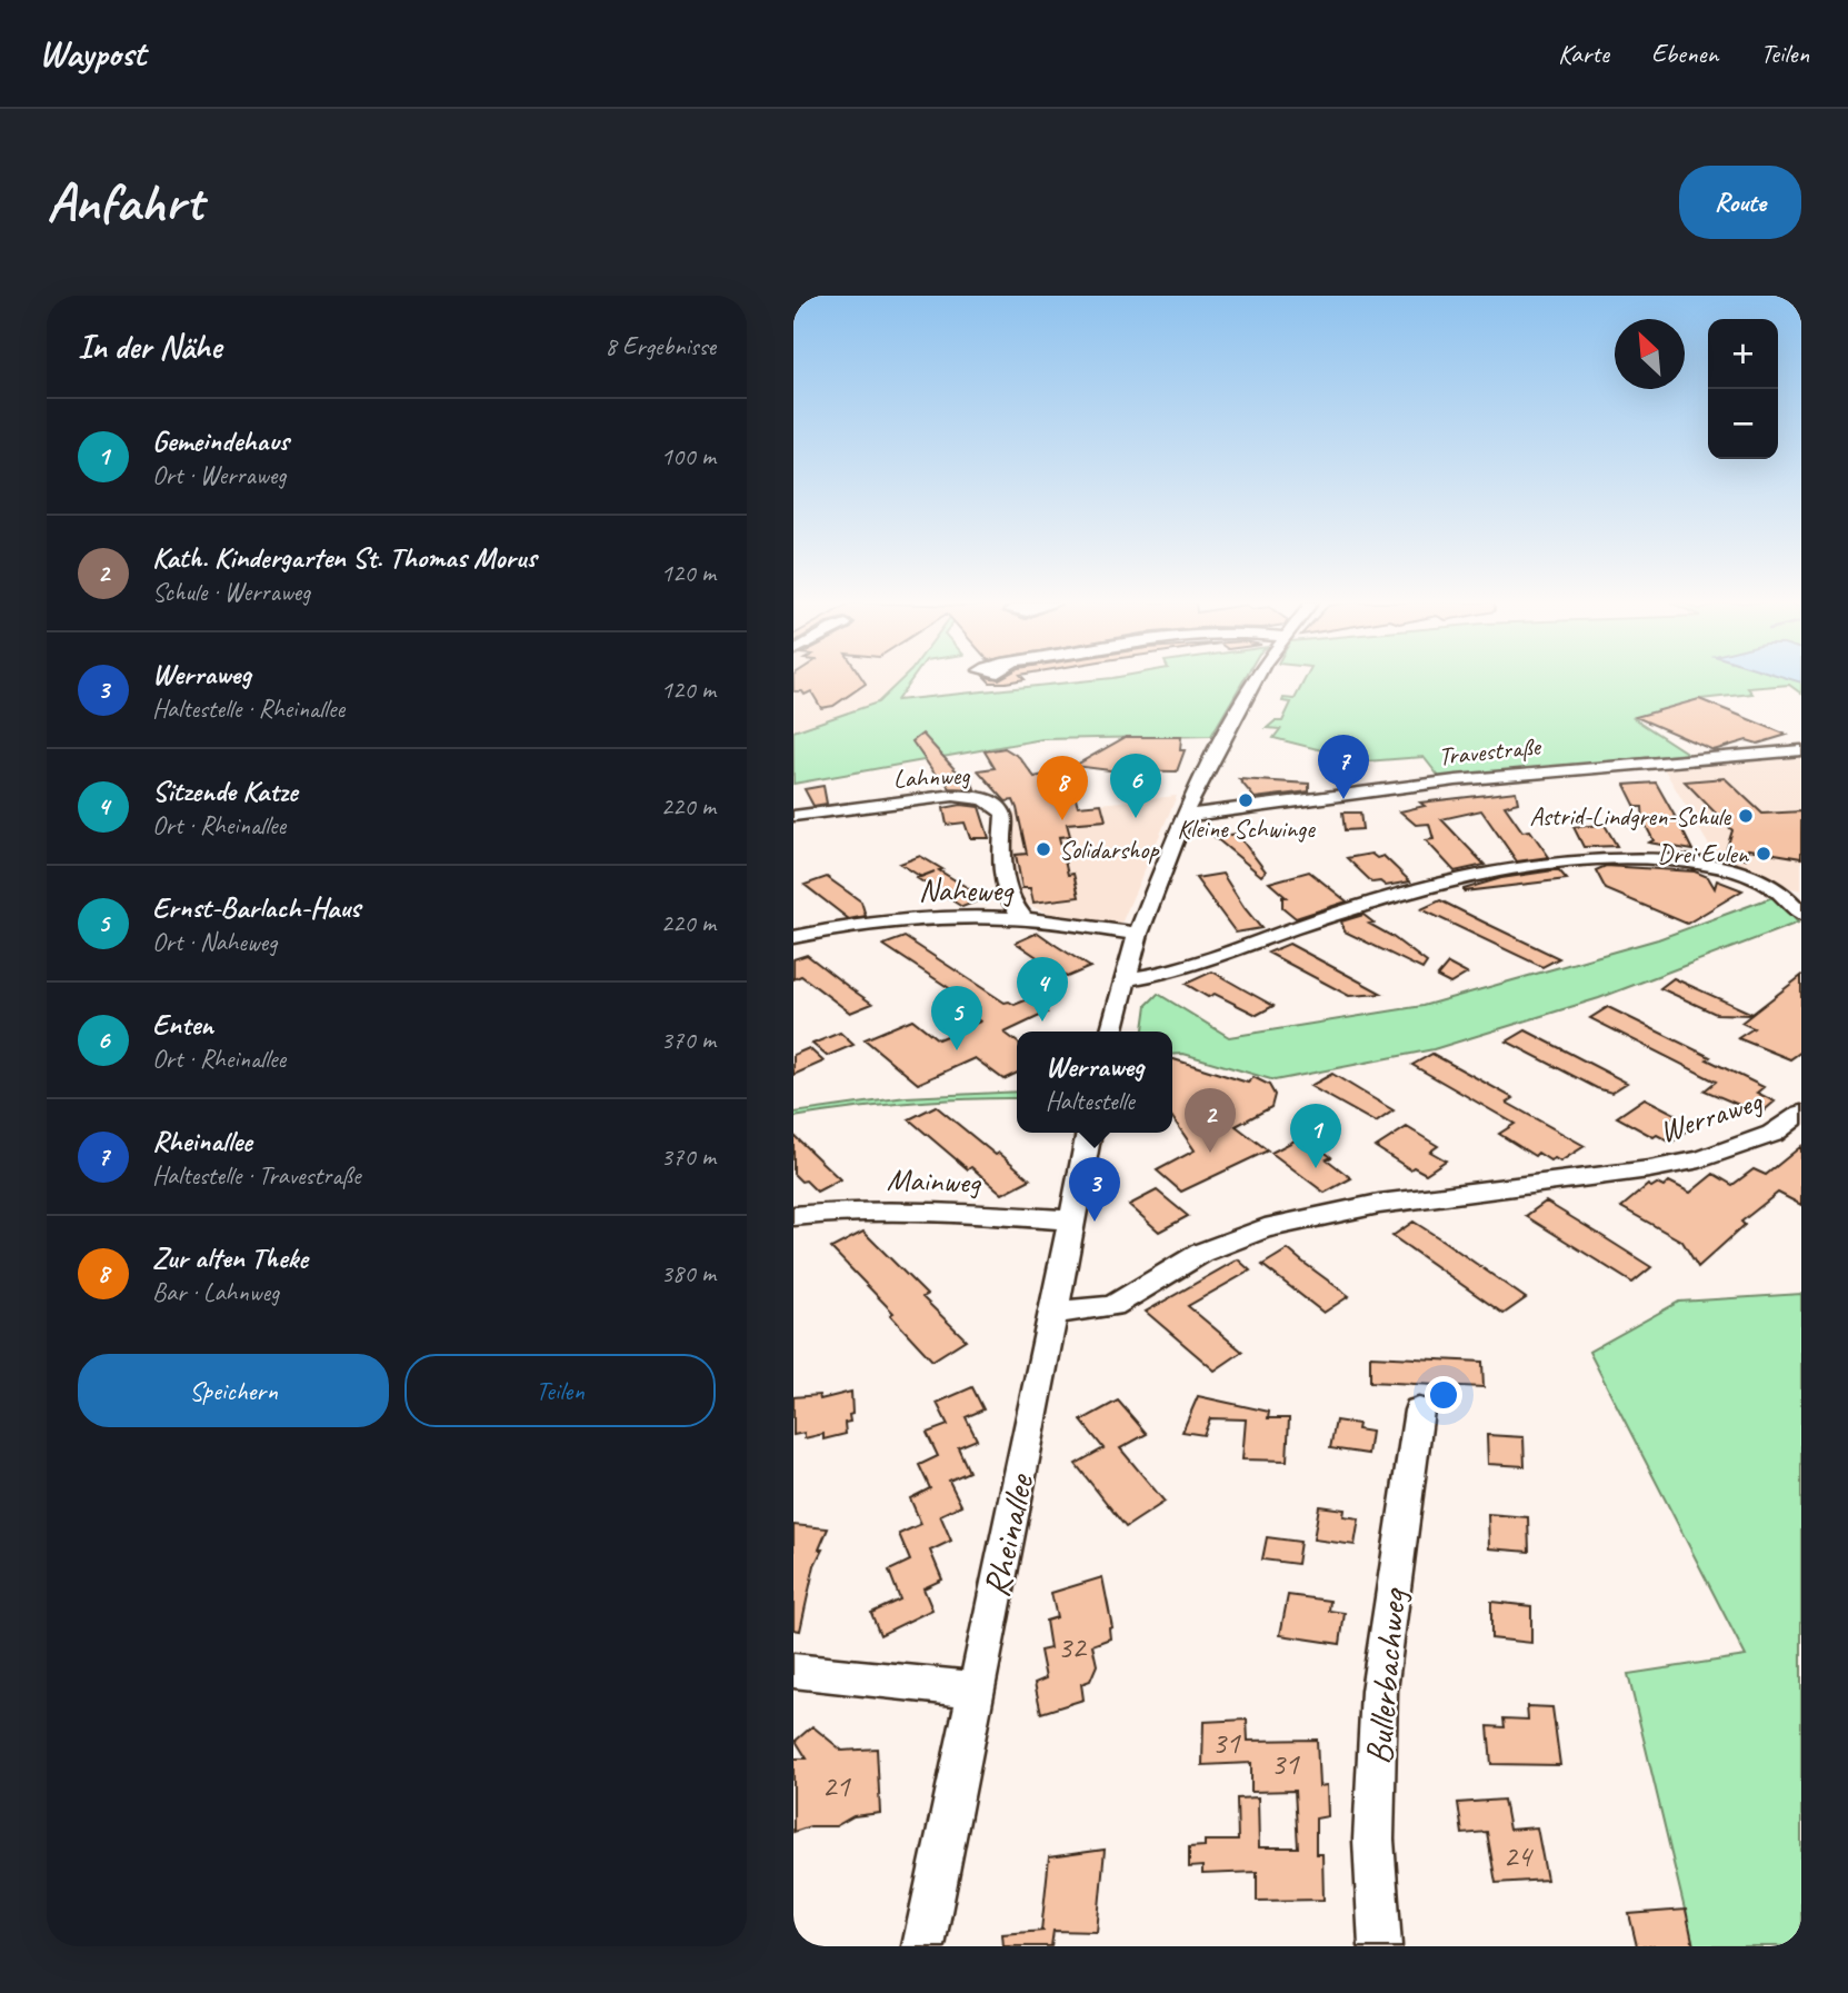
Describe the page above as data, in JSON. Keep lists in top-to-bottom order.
{
  "streets": {
    "street": [
      "Travestraße",
      "Lahnweg",
      "Naheweg",
      "Werraweg",
      "Mainweg",
      "Rheinallee",
      "Bullerbachweg"
    ]
  },
  "crossings": [
    ["Lahnweg", "Naheweg"],
    ["Werraweg", "Rheinallee"],
    ["Mainweg", "Rheinallee"]
  ],
  "places": [
    "Kleine Schwinge",
    "Astrid-Lindgren-Schule",
    "Solidarshop",
    "Drei Eulen"
  ],
  "house_numbers": [
    "32",
    "31",
    "31",
    "21",
    "24"
  ],
  "north": "top left",
  "page": {
    "header": "Waypost",
    "nav": ["Karte", "Ebenen", "Teilen"],
    "buttons": [
      "Route",
      ["Speichern", "Teilen"]
    ],
    "title": "Anfahrt",
    "heading": ["In der Nähe", "8 Ergebnisse"],
    "map_buttons": ["+", "−"],
    "list": [
      {
        "mark": "1",
        "name": "Gemeindehaus",
        "note": "Ort · Werraweg",
        "value": "100 m"
      },
      {
        "mark": "2",
        "name": "Kath. Kindergarten St. Thomas Morus",
        "note": "Schule · Werraweg",
        "value": "120 m"
      },
      {
        "mark": "3",
        "name": "Werraweg",
        "note": "Haltestelle · Rheinallee",
        "value": "120 m"
      },
      {
        "mark": "4",
        "name": "Sitzende Katze",
        "note": "Ort · Rheinallee",
        "value": "220 m"
      },
      {
        "mark": "5",
        "name": "Ernst-Barlach-Haus",
        "note": "Ort · Naheweg",
        "value": "220 m"
      },
      {
        "mark": "6",
        "name": "Enten",
        "note": "Ort · Rheinallee",
        "value": "370 m"
      },
      {
        "mark": "7",
        "name": "Rheinallee",
        "note": "Haltestelle · Travestraße",
        "value": "370 m"
      },
      {
        "mark": "8",
        "name": "Zur alten Theke",
        "note": "Bar · Lahnweg",
        "value": "380 m"
      }
    ],
    "pins": [
      "7",
      "6",
      "8",
      "4",
      "5",
      "2",
      "1",
      "3"
    ],
    "popup": ["Werraweg", "Haltestelle"]
  }
}
